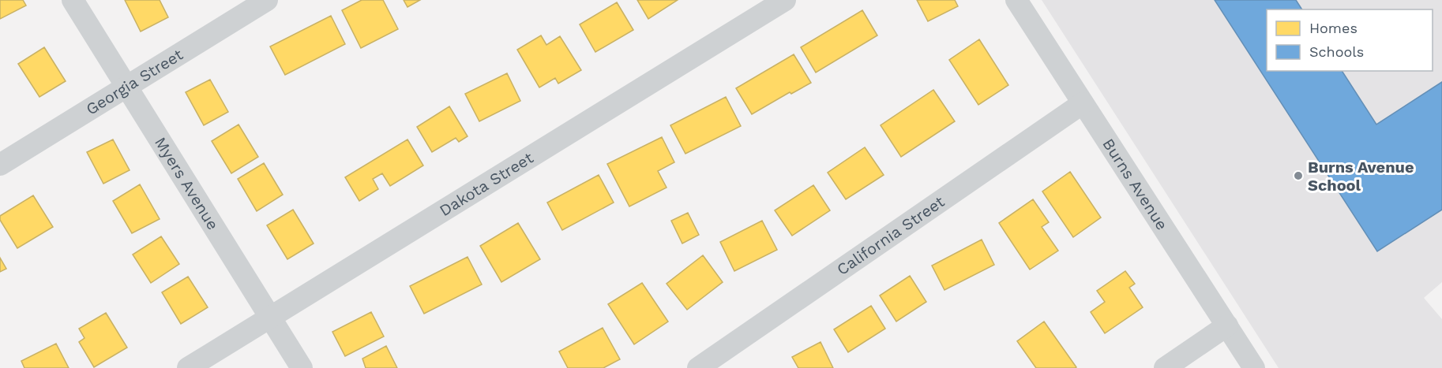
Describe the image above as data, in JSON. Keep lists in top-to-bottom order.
{
  "streets": {
    "street": [
      "Georgia Street",
      "Dakota Street",
      "Myers Avenue",
      "Burns Avenue",
      "California Street"
    ]
  },
  "crossings": [
    ["Georgia Street", "Myers Avenue"],
    ["Dakota Street", "Myers Avenue"],
    ["Burns Avenue", "California Street"]
  ],
  "places": ["Burns Avenue School"],
  "legend": ["Homes", "Schools"]
}
